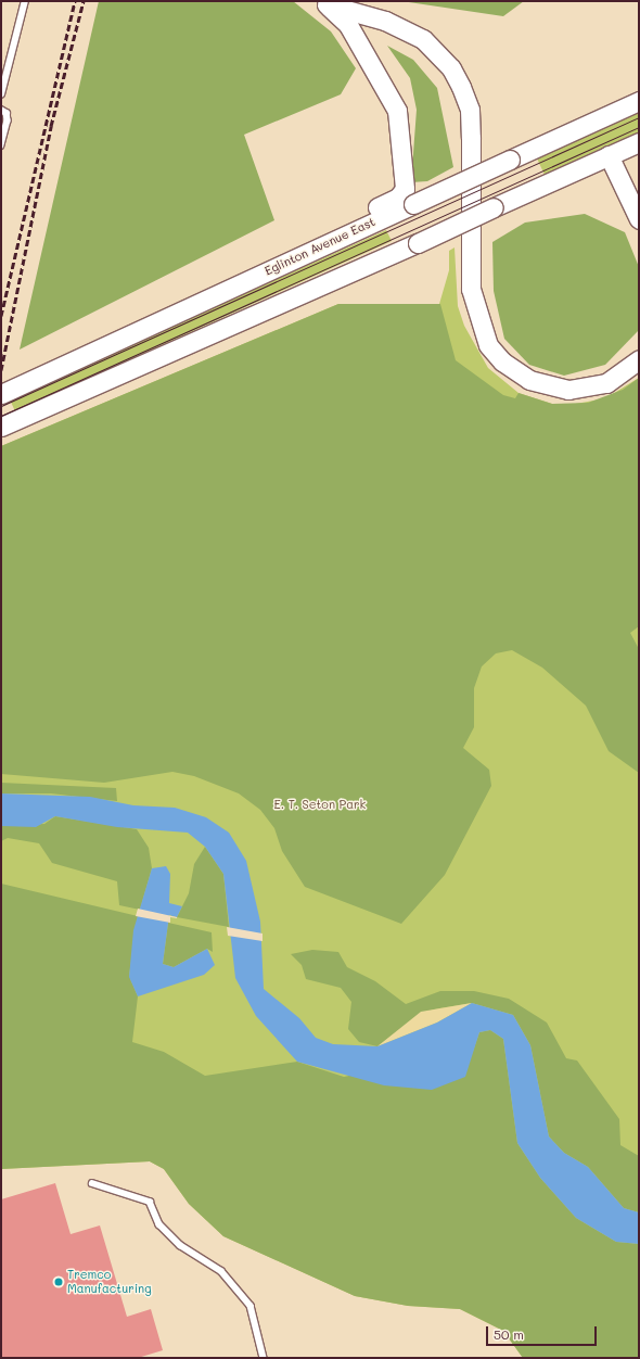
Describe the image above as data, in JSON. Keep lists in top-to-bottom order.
{
  "streets": {
    "main road": ["Eglinton Avenue East"]
  },
  "parks": ["E. T. Seton Park"],
  "places": ["Tremco Manufacturing"],
  "scale_bar": "50 m"
}
